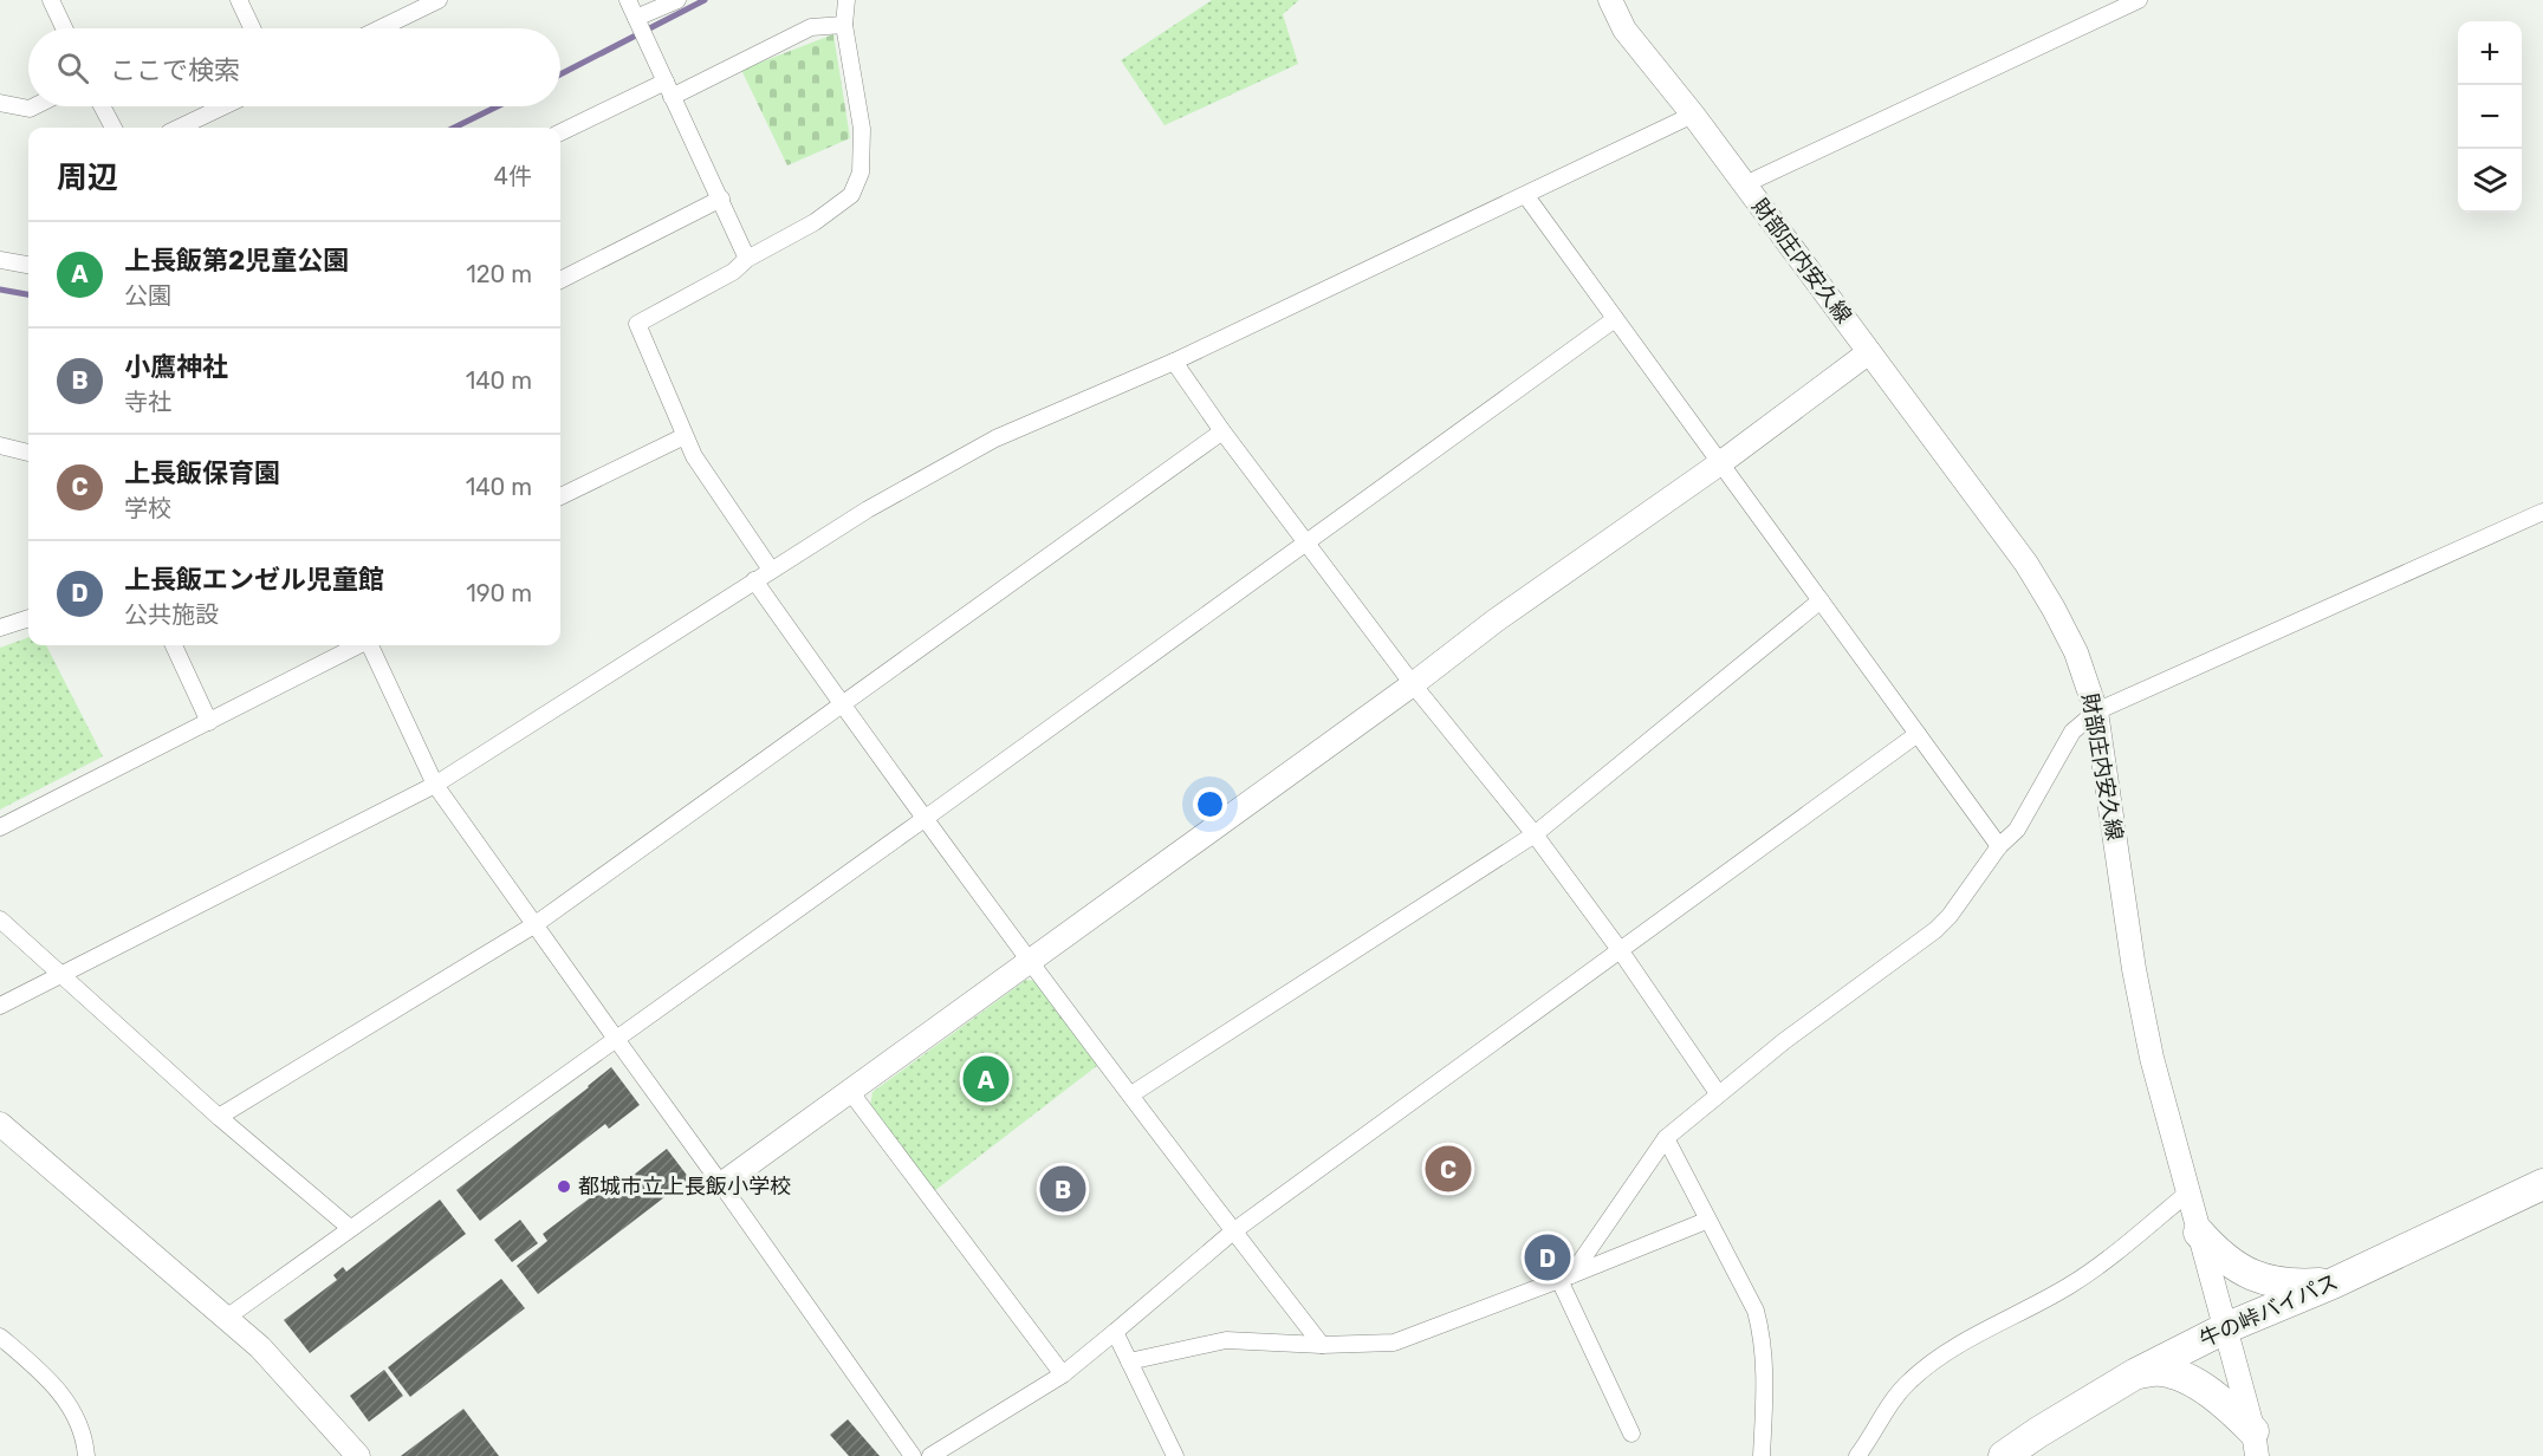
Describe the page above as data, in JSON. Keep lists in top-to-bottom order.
{
  "streets": {
    "highway": ["牛の峠バイパス"],
    "street": ["財部庄内安久線"]
  },
  "crossings": [
    ["財部庄内安久線", "牛の峠バイパス"]
  ],
  "places": ["都城市立上長飯小学校"],
  "page": {
    "map_buttons": ["+", "−"],
    "search": "ここで検索",
    "heading": ["周辺", "4件"],
    "list": [
      {
        "mark": "A",
        "name": "上長飯第2児童公園",
        "note": "公園",
        "value": "120 m"
      },
      {
        "mark": "B",
        "name": "小鷹神社",
        "note": "寺社",
        "value": "140 m"
      },
      {
        "mark": "C",
        "name": "上長飯保育園",
        "note": "学校",
        "value": "140 m"
      },
      {
        "mark": "D",
        "name": "上長飯エンゼル児童館",
        "note": "公共施設",
        "value": "190 m"
      }
    ],
    "pins": [
      "A",
      "C",
      "B",
      "D"
    ]
  }
}
